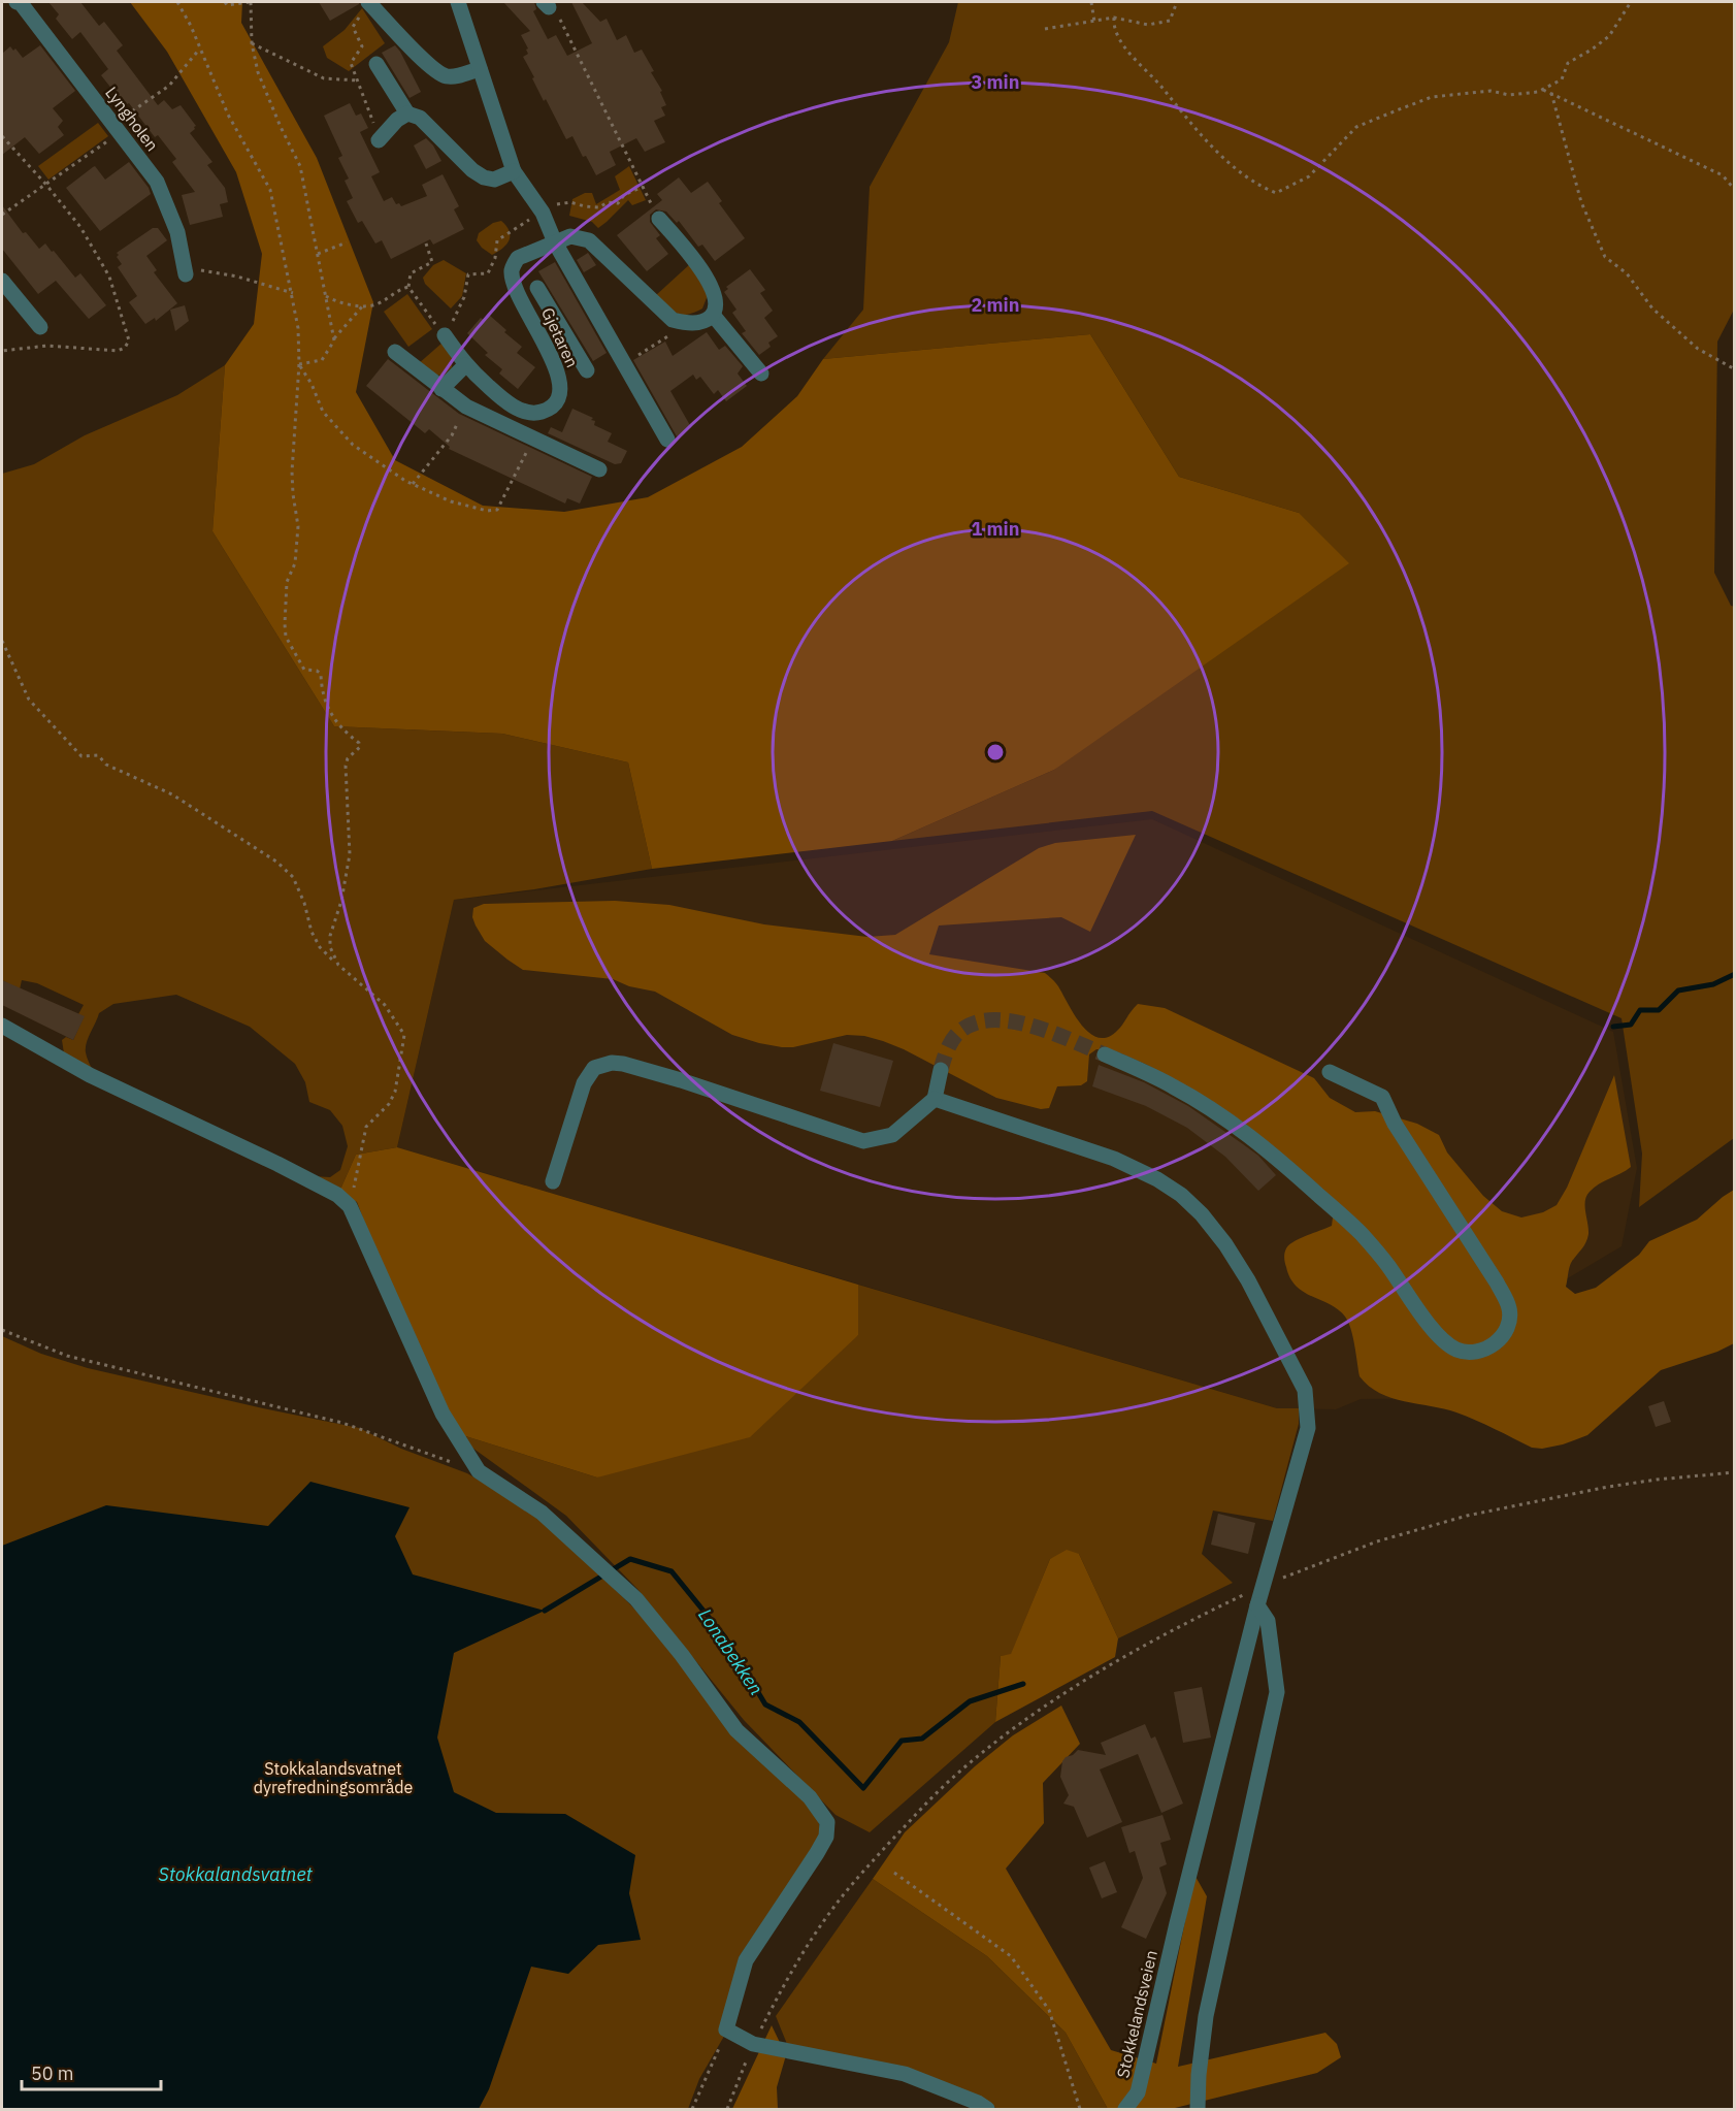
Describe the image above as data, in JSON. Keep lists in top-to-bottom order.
{
  "streets": {
    "street": ["Lyngholen", "Gjetaren", "Stokkelandsveien"]
  },
  "water": ["Lonabekken", "Stokkalandsvatnet"],
  "parks": ["Stokkalandsvatnet dyrefredningsområde"],
  "scale_bar": "50 m",
  "rings": ["3 min", "2 min", "1 min"]
}
